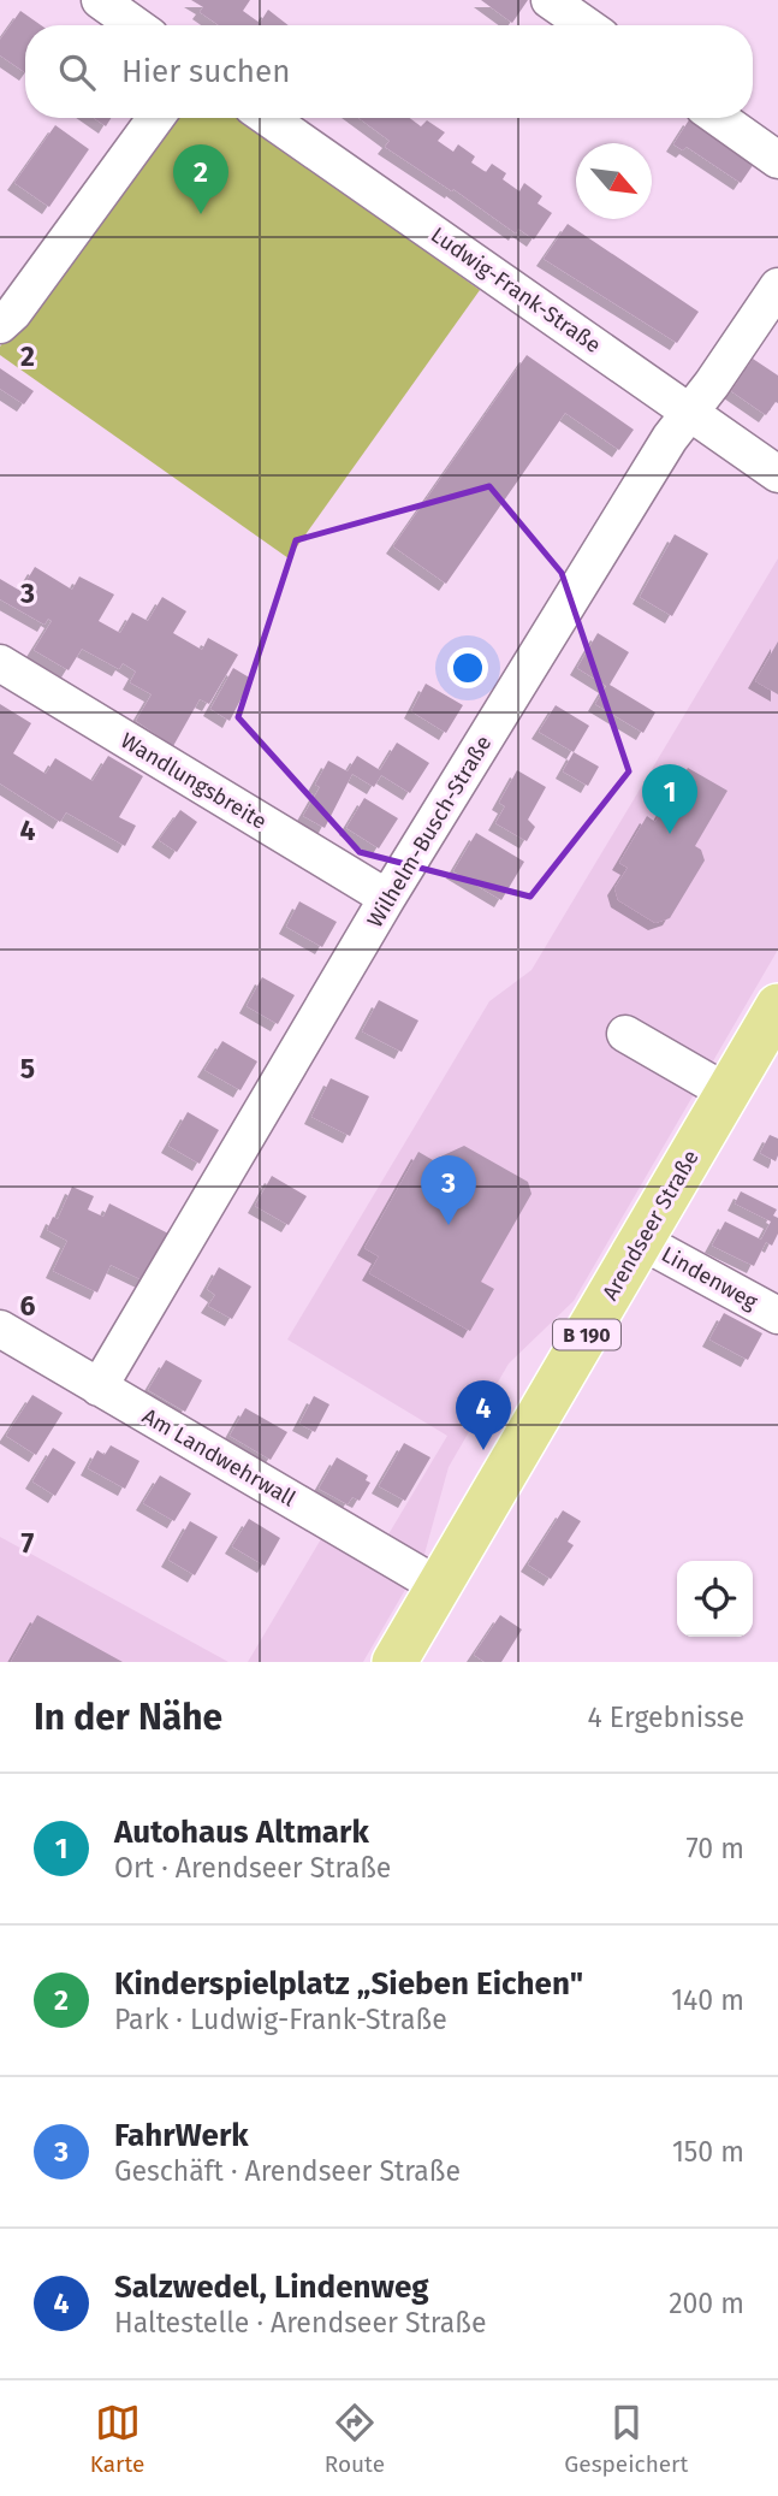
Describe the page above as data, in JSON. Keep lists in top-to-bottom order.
{
  "streets": {
    "main road": ["Arendseer Straße", "B 190"],
    "street": [
      "Ludwig-Frank-Straße",
      "Wandlungsbreite",
      "Wilhelm-Busch-Straße",
      "Lindenweg",
      "Am Landwehrwall"
    ]
  },
  "crossings": [
    ["Ludwig-Frank-Straße", "Wilhelm-Busch-Straße"],
    ["Wandlungsbreite", "Wilhelm-Busch-Straße"],
    ["Wilhelm-Busch-Straße", "Am Landwehrwall"],
    ["Arendseer Straße", "Lindenweg"],
    ["Arendseer Straße", "Am Landwehrwall"]
  ],
  "north": "bottom right",
  "page": {
    "search": "Hier suchen",
    "pins": [
      "2",
      "1",
      "3",
      "4"
    ],
    "heading": ["In der Nähe", "4 Ergebnisse"],
    "list": [
      {
        "mark": "1",
        "name": "Autohaus Altmark",
        "note": "Ort · Arendseer Straße",
        "value": "70 m"
      },
      {
        "mark": "2",
        "name": "Kinderspielplatz „Sieben Eichen\"",
        "note": "Park · Ludwig-Frank-Straße",
        "value": "140 m"
      },
      {
        "mark": "3",
        "name": "FahrWerk",
        "note": "Geschäft · Arendseer Straße",
        "value": "150 m"
      },
      {
        "mark": "4",
        "name": "Salzwedel, Lindenweg",
        "note": "Haltestelle · Arendseer Straße",
        "value": "200 m"
      }
    ],
    "nav": ["Karte", "Route", "Gespeichert"]
  },
  "grid": {
    "rows": [
      "2",
      "3",
      "4",
      "5",
      "6",
      "7"
    ]
  }
}
